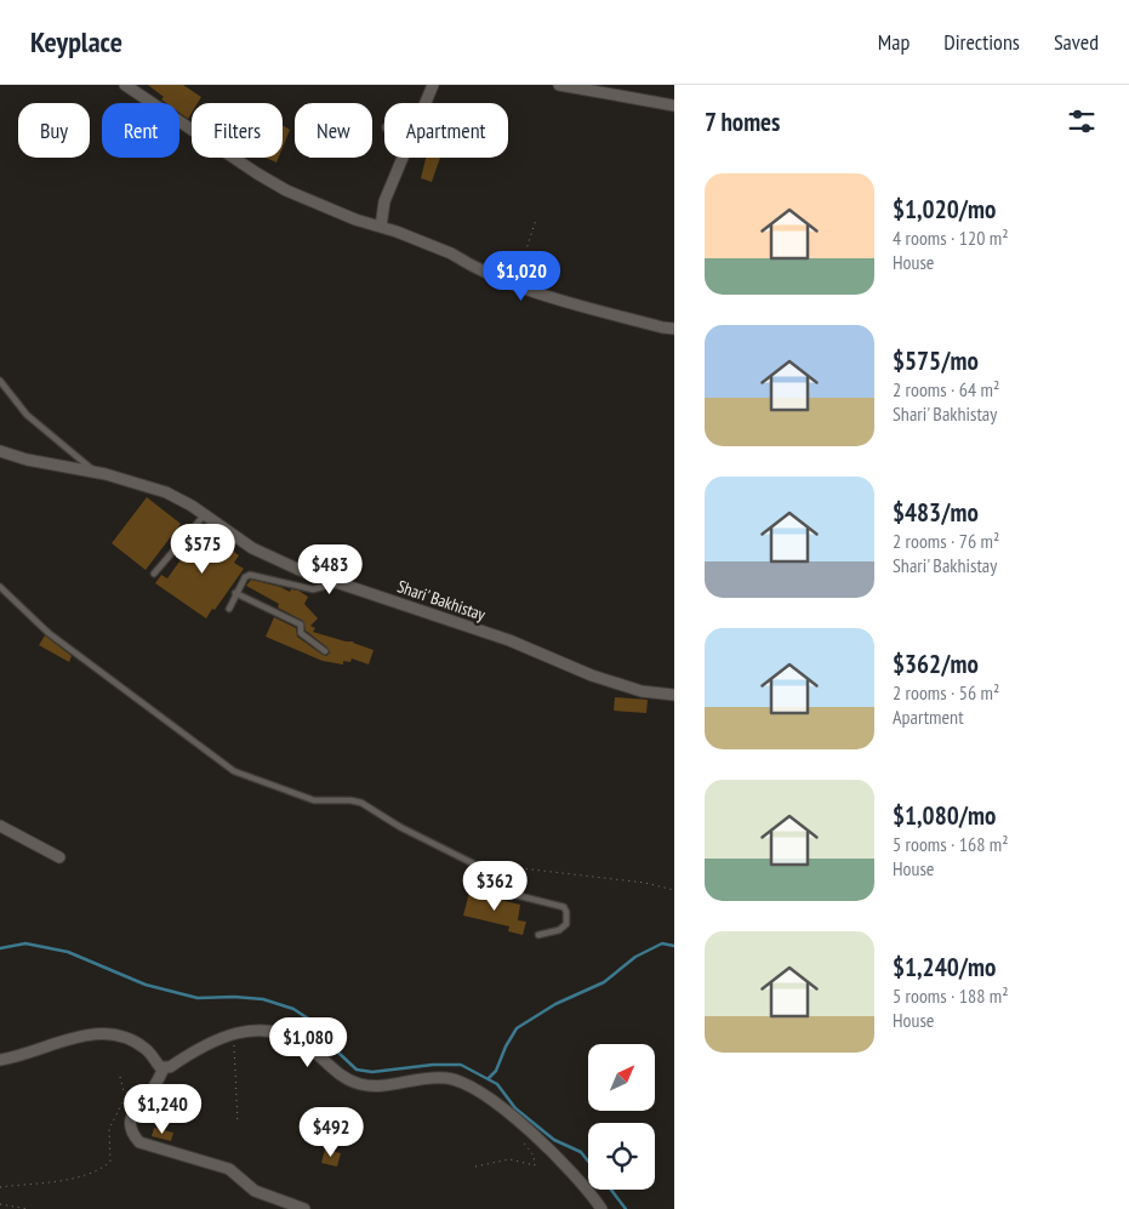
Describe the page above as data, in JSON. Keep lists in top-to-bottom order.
{
  "streets": {
    "street": ["Shari' Bakhistay"]
  },
  "north": "top right",
  "page": {
    "header": "Keyplace",
    "nav": ["Map", "Directions", "Saved"],
    "heading": "7 homes",
    "chip": [
      "Buy",
      "Rent",
      "Filters",
      "New",
      "Apartment"
    ],
    "list": [
      {
        "name": "$1,020/mo",
        "note": "4 rooms · 120 m² · House"
      },
      {
        "name": "$575/mo",
        "note": "2 rooms · 64 m² · Shari' Bakhistay"
      },
      {
        "name": "$483/mo",
        "note": "2 rooms · 76 m² · Shari' Bakhistay"
      },
      {
        "name": "$362/mo",
        "note": "2 rooms · 56 m² · Apartment"
      },
      {
        "name": "$1,080/mo",
        "note": "5 rooms · 168 m² · House"
      },
      {
        "name": "$1,240/mo",
        "note": "5 rooms · 188 m² · House"
      }
    ],
    "price": [
      "$1,020",
      "$575",
      "$483",
      "$362",
      "$1,080",
      "$1,240",
      "$492"
    ]
  }
}
